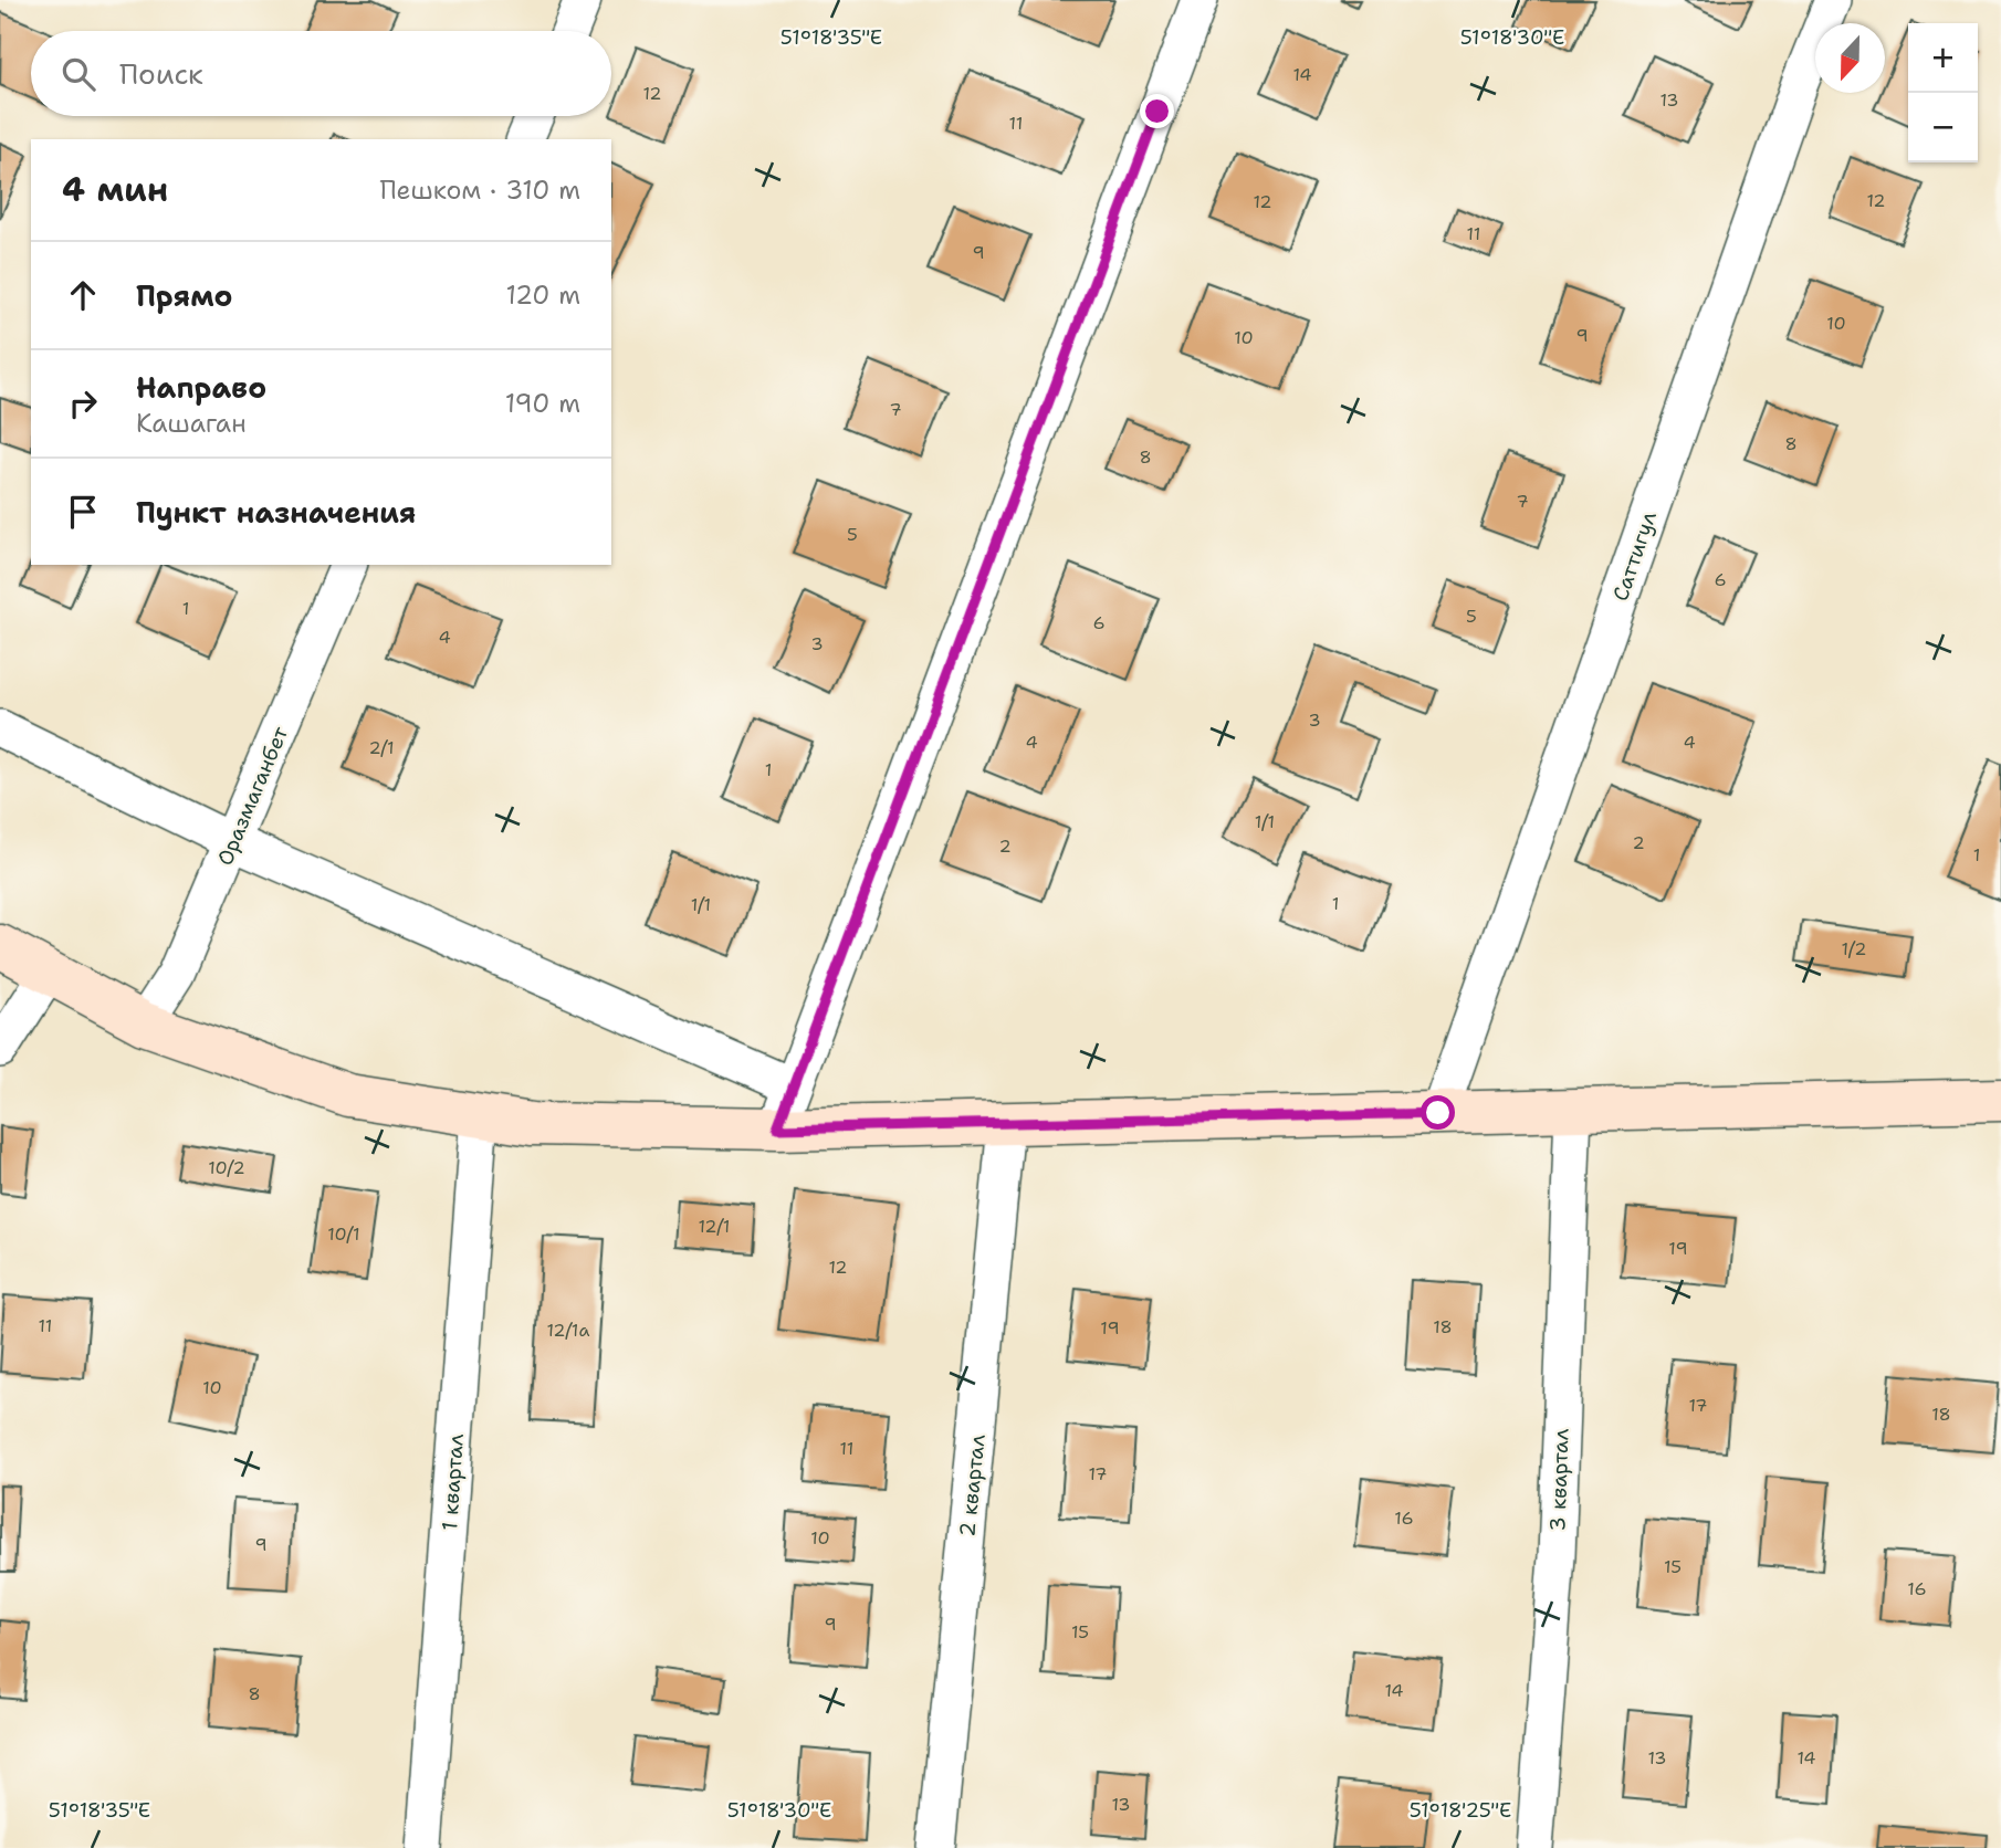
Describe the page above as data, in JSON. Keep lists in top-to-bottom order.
{
  "streets": {
    "street": [
      "Саттигул",
      "Оразмаганбет",
      "3 квартал",
      "1 квартал",
      "2 квартал"
    ]
  },
  "house_numbers": [
    "14",
    "12",
    "13",
    "11",
    "12",
    "12",
    "11",
    "9",
    "10",
    "9",
    "10",
    "7",
    "8",
    "8",
    "7",
    "5",
    "6",
    "1",
    "5",
    "6",
    "4",
    "3",
    "3",
    "4",
    "4",
    "2/1",
    "1",
    "1/1",
    "2",
    "2",
    "1",
    "1",
    "1/1",
    "1/2",
    "10/2",
    "12/1",
    "10/1",
    "19",
    "12",
    "11",
    "18",
    "19",
    "12/1а",
    "10",
    "17",
    "18",
    "11",
    "17",
    "16",
    "10",
    "9",
    "15",
    "16",
    "9",
    "15",
    "14",
    "8",
    "13",
    "14",
    "13"
  ],
  "north": "bottom",
  "page": {
    "map_buttons": ["+", "−"],
    "search": "Поиск",
    "heading": ["4 мин", "Пешком · 310 m"],
    "list": [
      ["Прямо", "120 m"],
      ["Направо", "Кашаган", "190 m"],
      "Пункт назначения"
    ]
  },
  "coordinates": ["51°18'35\"E", "51°18'30\"E", "51°18'25\"E"]
}
